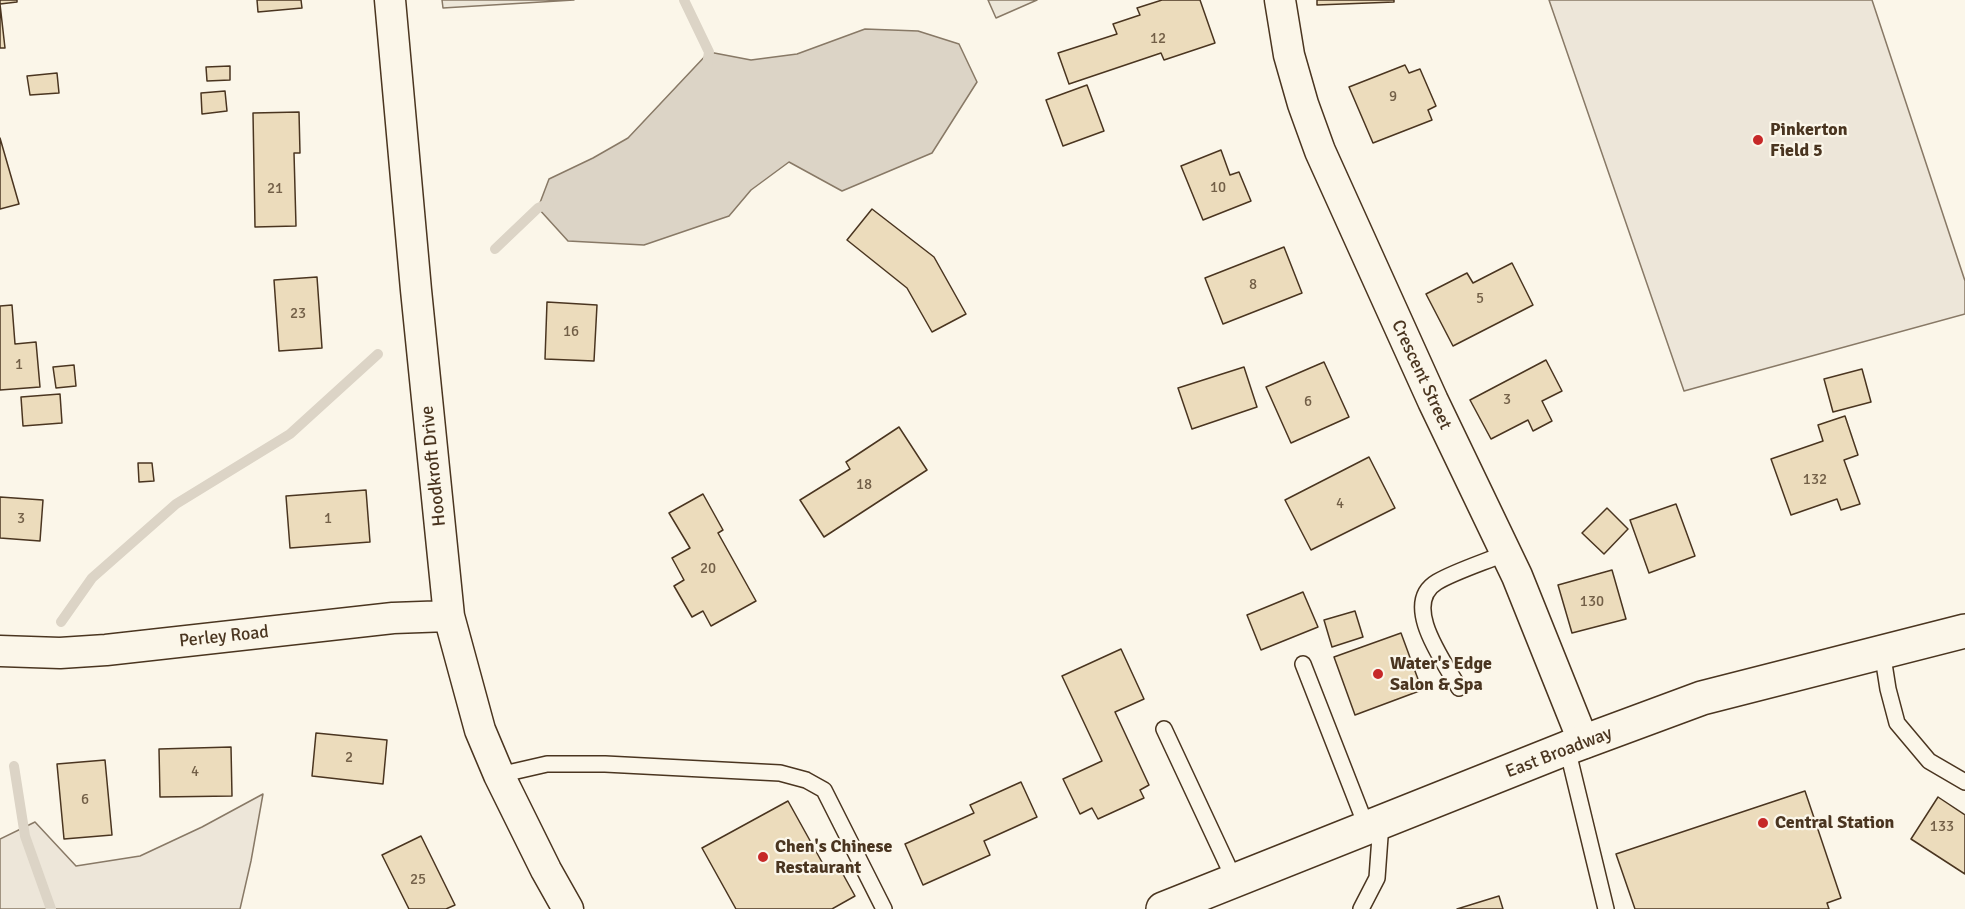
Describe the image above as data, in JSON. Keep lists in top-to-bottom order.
{
  "streets": {
    "main road": ["East Broadway"],
    "street": ["Crescent Street", "Hoodkroft Drive", "Perley Road"]
  },
  "crossings": [
    ["Crescent Street", "East Broadway"],
    ["Hoodkroft Drive", "Perley Road"]
  ],
  "places": [
    "Pinkerton Field 5",
    "Water's Edge Salon & Spa",
    "Central Station",
    "Chen's Chinese Restaurant"
  ],
  "house_numbers": [
    "12",
    "9",
    "10",
    "21",
    "8",
    "5",
    "23",
    "16",
    "1",
    "3",
    "6",
    "132",
    "18",
    "4",
    "3",
    "1",
    "20",
    "130",
    "2",
    "4",
    "6",
    "133",
    "25"
  ]
}
